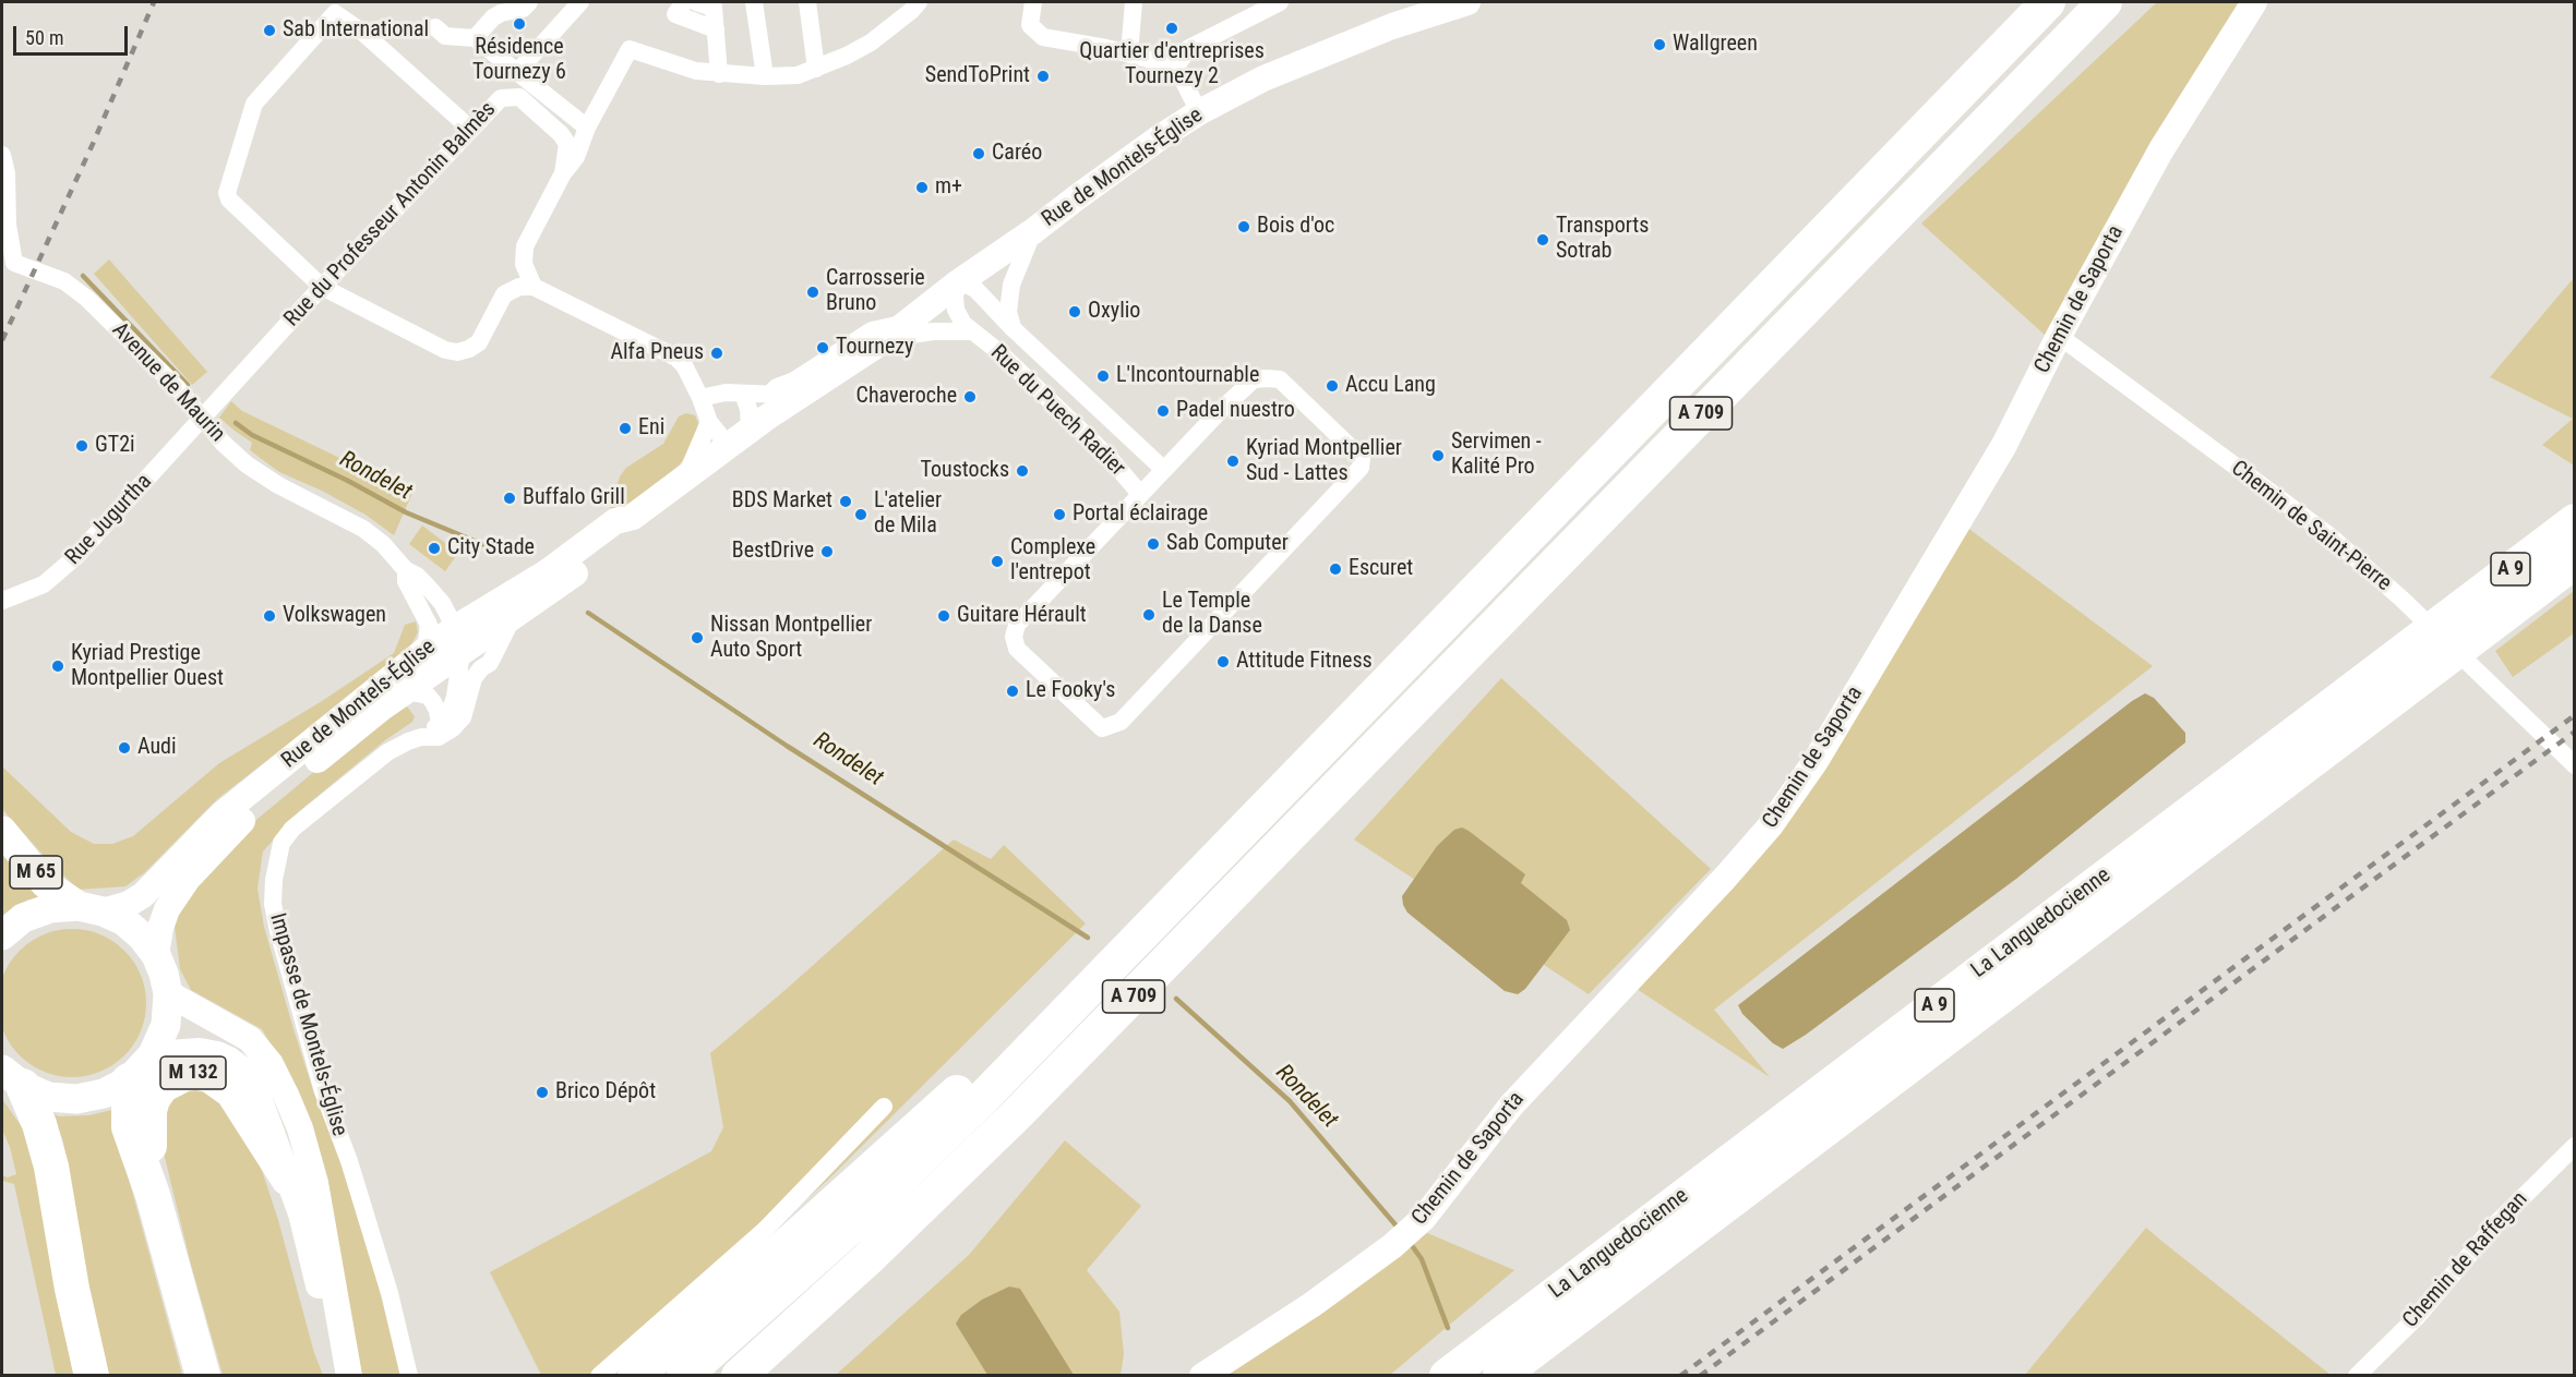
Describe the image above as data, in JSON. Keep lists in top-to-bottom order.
{
  "streets": {
    "highway": [
      "A 709",
      "A 9",
      "La Languedocienne",
      "M 132"
    ],
    "main road": ["Rue de Montels-Église", "Chemin de Saporta", "M 65"],
    "street": [
      "Rue du Professeur Antonin Balmès",
      "Avenue de Maurin",
      "Rue du Puech Radier",
      "Rue Jugurtha",
      "Chemin de Saint-Pierre",
      "Impasse de Montels-Église",
      "Chemin de Raffegan"
    ]
  },
  "crossings": [
    ["Rue de Montels-Église", "Avenue de Maurin"],
    ["Rue de Montels-Église", "Rue du Puech Radier"],
    ["Rue de Montels-Église", "M 65"],
    ["Rue de Montels-Église", "Impasse de Montels-Église"],
    ["Rue du Professeur Antonin Balmès", "Avenue de Maurin"],
    ["Rue du Professeur Antonin Balmès", "Rue Jugurtha"],
    ["Chemin de Saporta", "Chemin de Saint-Pierre"],
    ["Avenue de Maurin", "Rue Jugurtha"]
  ],
  "water": ["Rondelet"],
  "places": [
    "Résidence Tournezy 6",
    "Quartier d'entreprises Tournezy 2",
    "Sab International",
    "Wallgreen",
    "SendToPrint",
    "Caréo",
    "m+",
    "Bois d'oc",
    "Transports Sotrab",
    "Carrosserie Bruno",
    "Oxylio",
    "Tournezy",
    "Alfa Pneus",
    "L'Incontournable",
    "Accu Lang",
    "Chaveroche",
    "Padel nuestro",
    "Eni",
    "GT2i",
    "Servimen - Kalité Pro",
    "Kyriad Montpellier Sud - Lattes",
    "Toustocks",
    "Buffalo Grill",
    "BDS Market",
    "L'atelier de Mila",
    "Portal éclairage",
    "Sab Computer",
    "City Stade",
    "BestDrive",
    "Complexe l'entrepot",
    "Escuret",
    "Le Temple de la Danse",
    "Volkswagen",
    "Guitare Hérault",
    "Nissan Montpellier Auto Sport",
    "Attitude Fitness",
    "Kyriad Prestige Montpellier Ouest",
    "Le Fooky's",
    "Audi",
    "Brico Dépôt"
  ],
  "scale_bar": "50 m"
}
